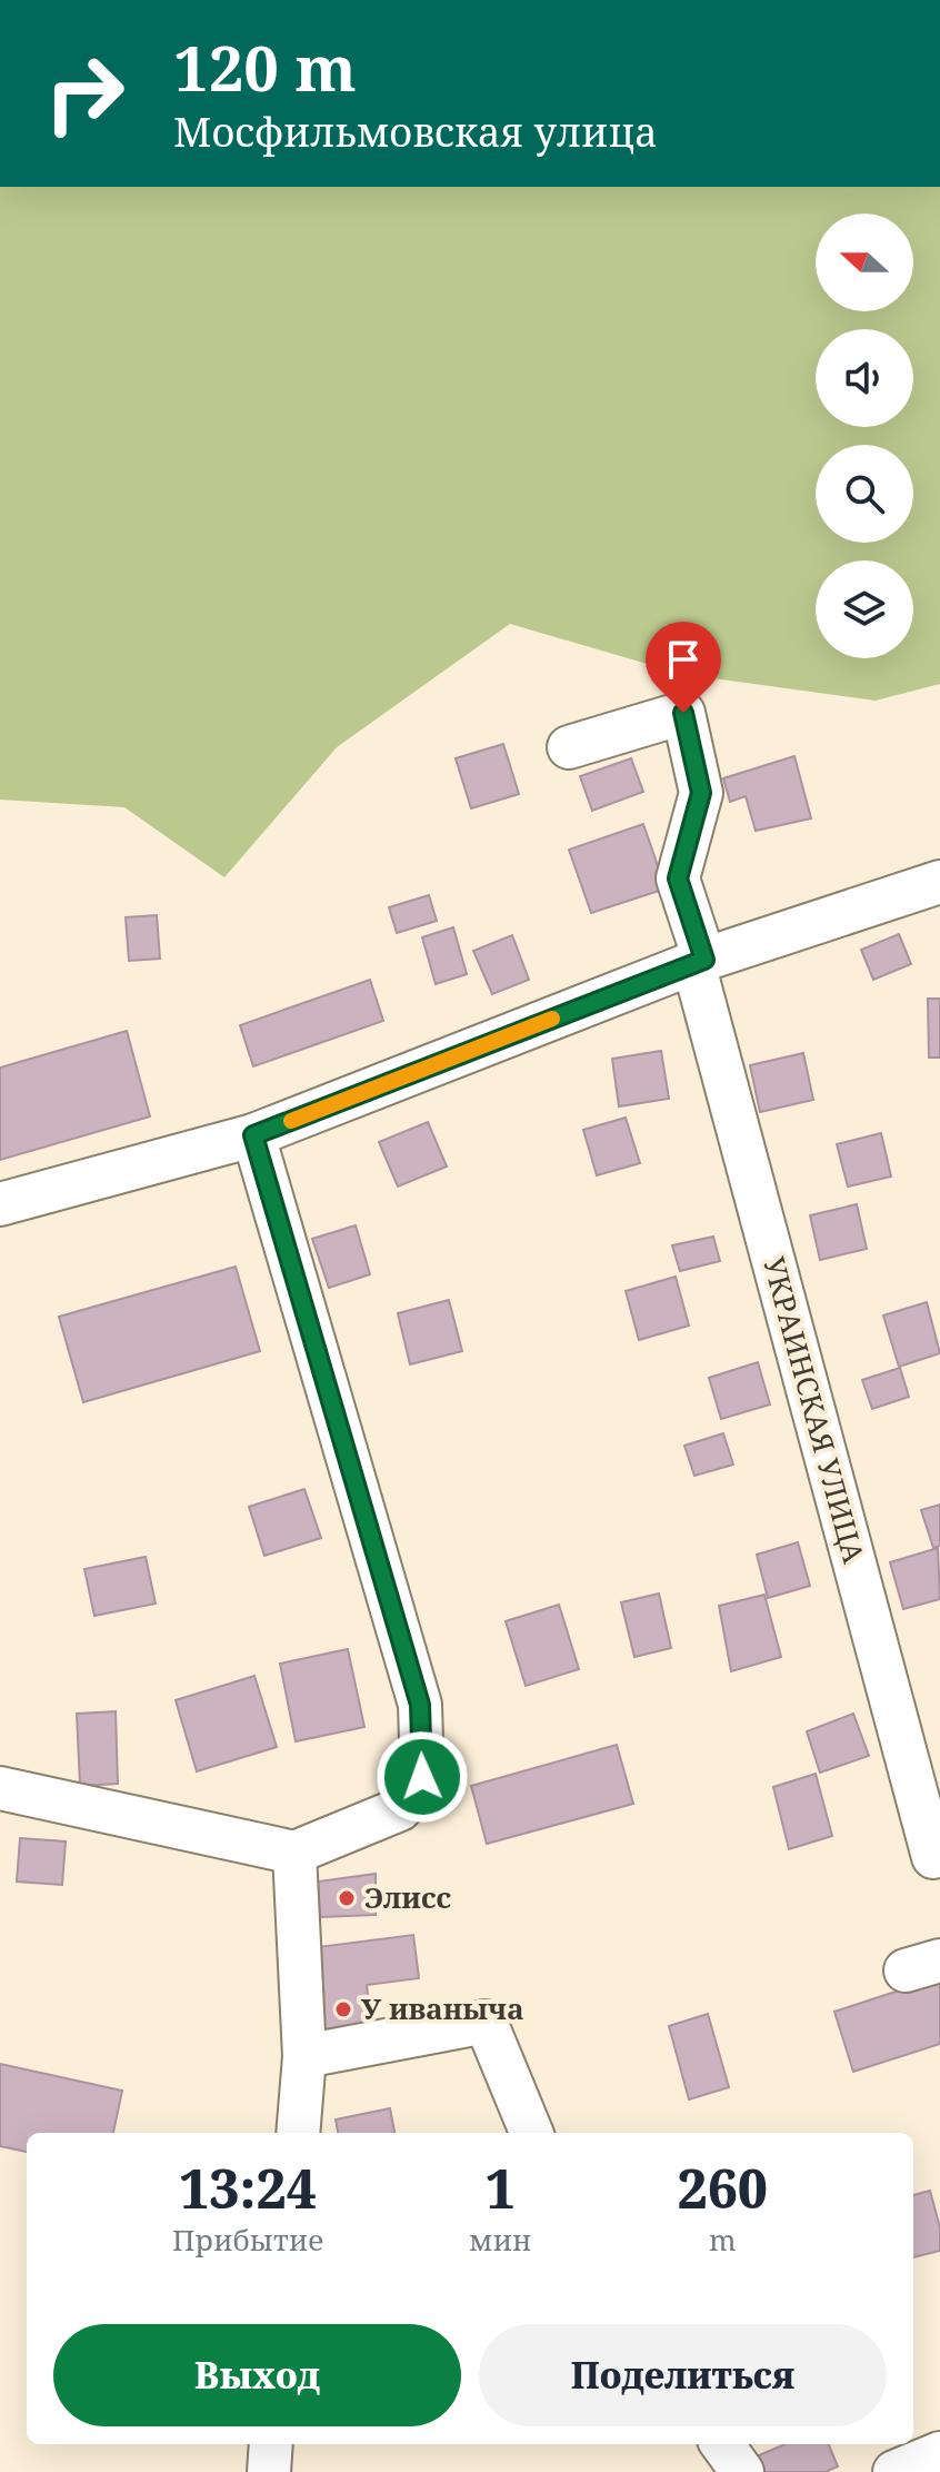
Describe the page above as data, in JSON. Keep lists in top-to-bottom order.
{
  "streets": {
    "street": ["УКРАИНСКАЯ УЛИЦА"]
  },
  "places": ["Элисс", "У иваныча"],
  "north": "left",
  "page": {
    "turn": ["120 m", "Мосфильмовская улица"],
    "eta": [
      "13:24",
      "Прибытие",
      "1",
      "мин",
      "260",
      "m"
    ],
    "buttons": ["Выход", "Поделиться"]
  }
}
